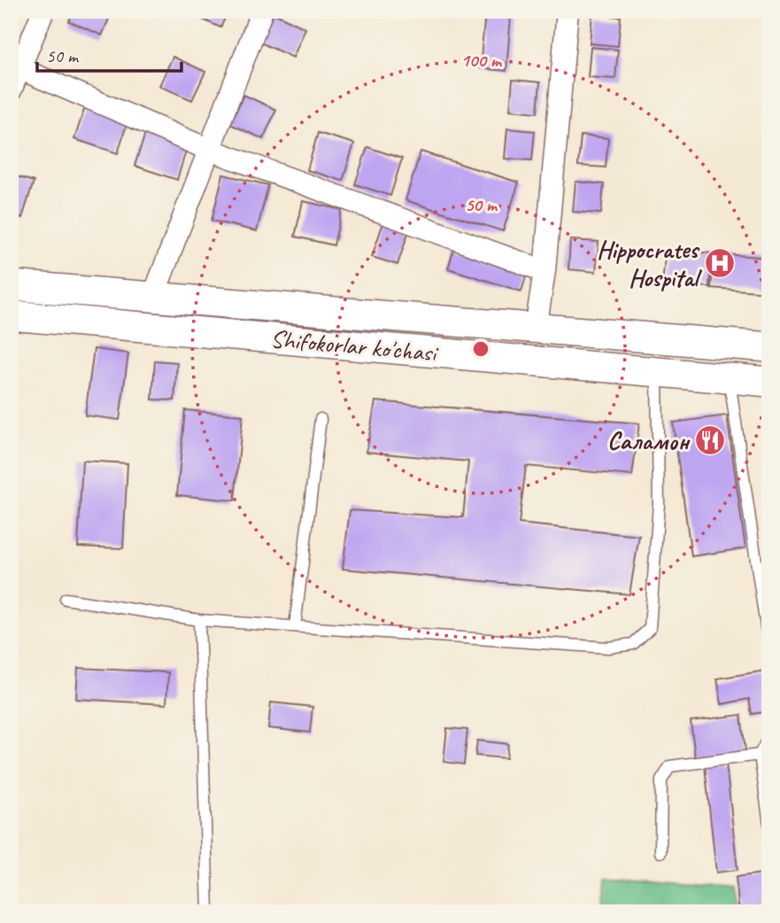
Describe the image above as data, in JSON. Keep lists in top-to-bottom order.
{
  "streets": {
    "main road": ["Shifokorlar ko'chasi"]
  },
  "places": {
    "hospital": ["Hippocrates Hospital"],
    "restaurant": ["Саламон"]
  },
  "scale_bar": "50 m",
  "rings": ["100 m", "50 m"]
}
